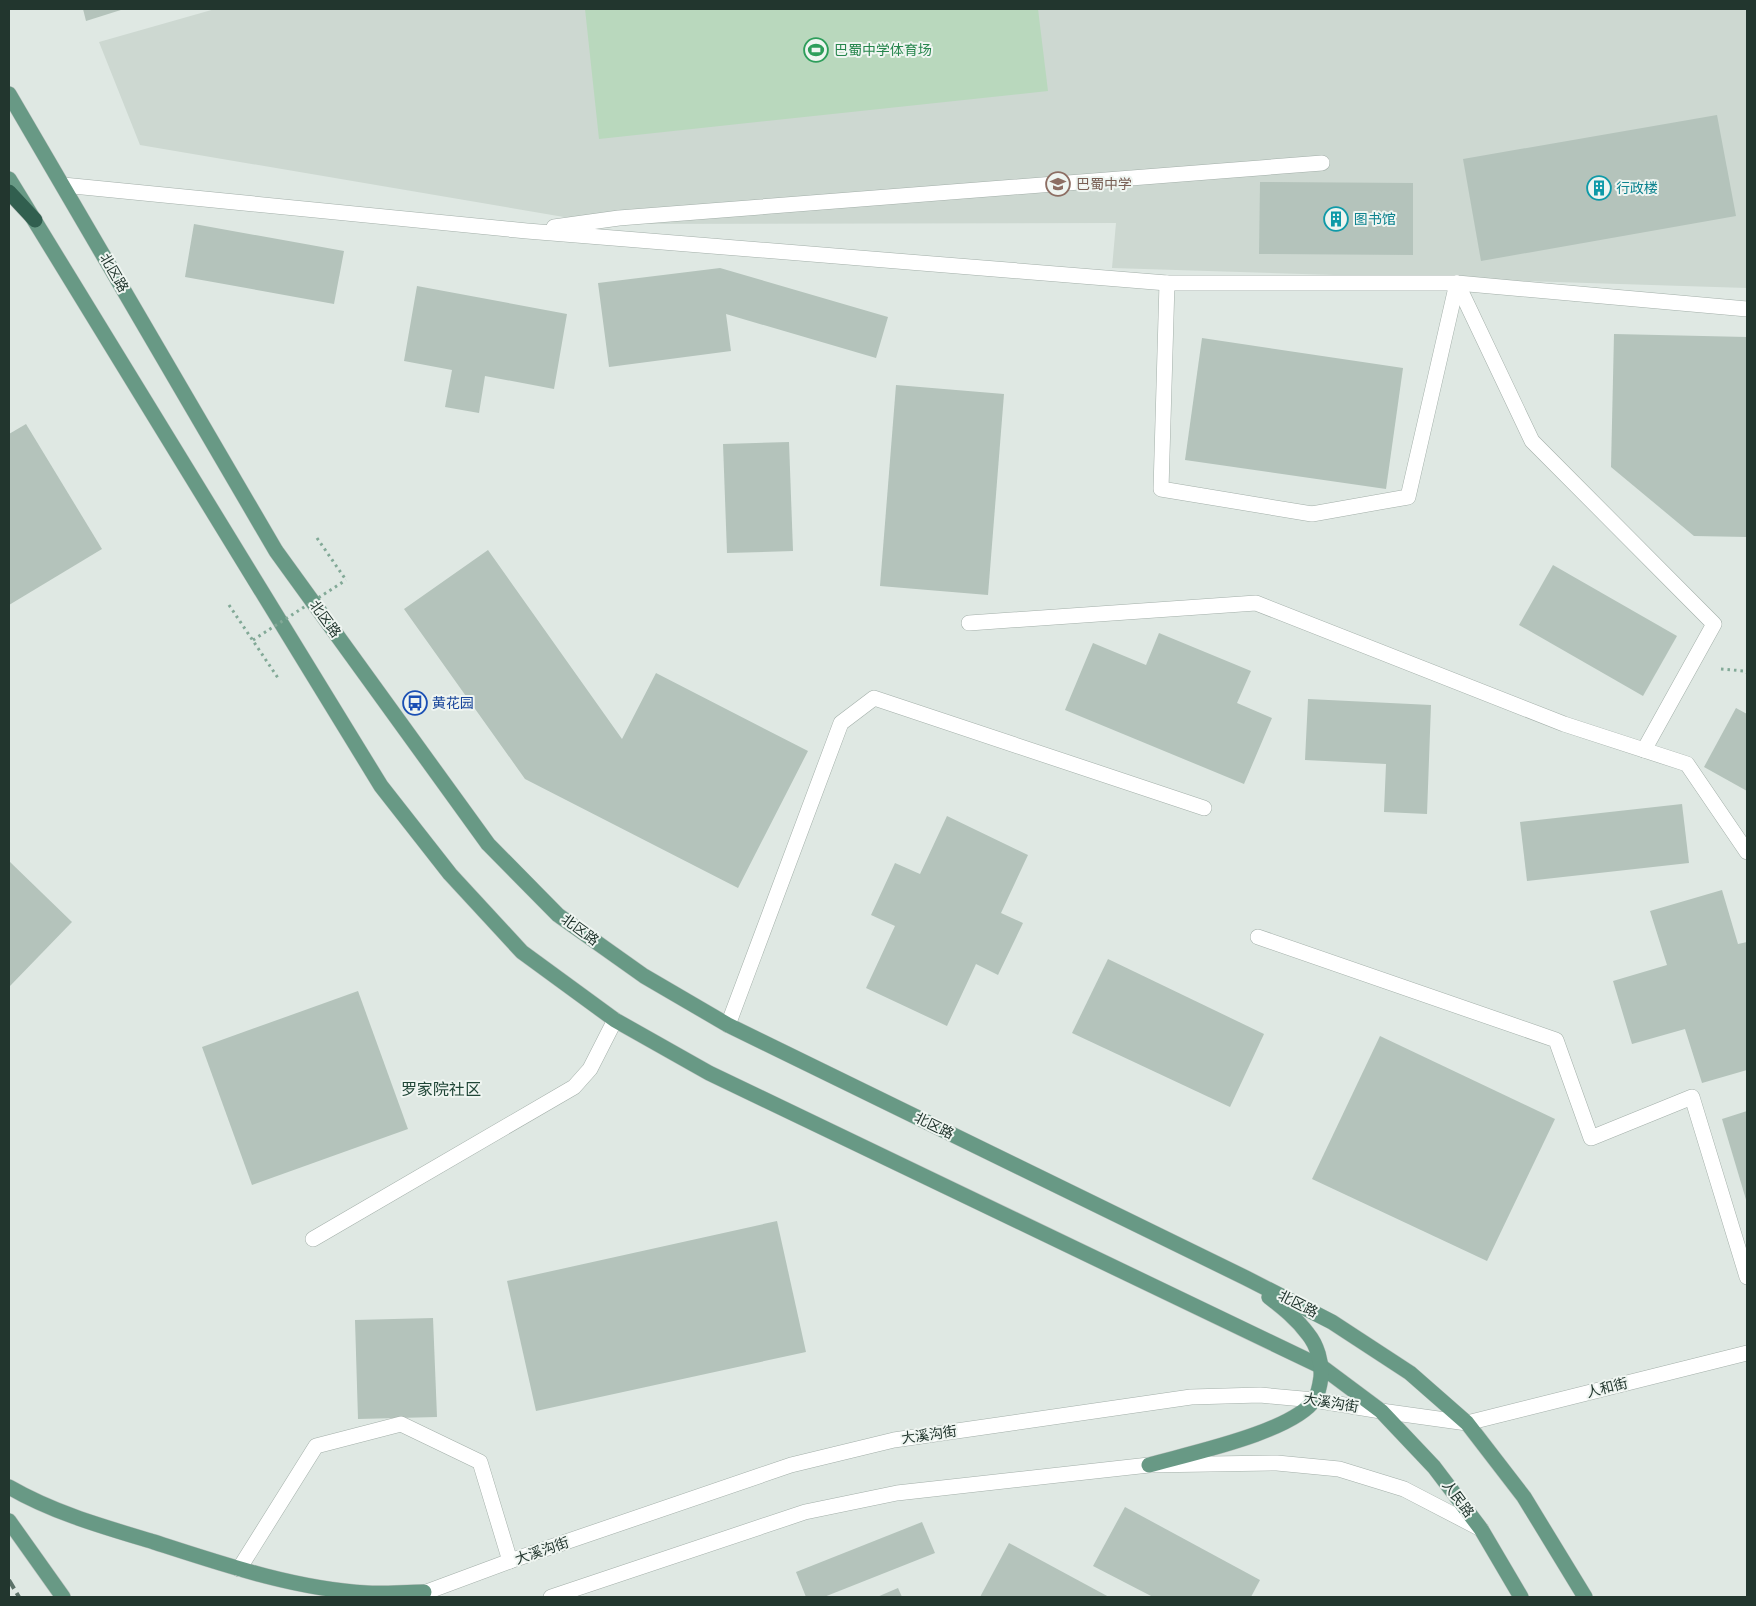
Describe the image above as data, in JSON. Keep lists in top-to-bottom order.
{
  "streets": {
    "main road": ["北区路", "人民路"],
    "street": ["人和街", "大溪沟街"]
  },
  "crossings": [
    ["北区路", "人和街"],
    ["北区路", "大溪沟街"],
    ["人和街", "大溪沟街"],
    ["大溪沟街", "人民路"]
  ],
  "districts": ["罗家院社区"],
  "places": {
    "sports": ["巴蜀中学体育场"],
    "school or university": ["巴蜀中学"],
    "building": ["行政楼", "图书馆"],
    "bus stop": ["黄花园"]
  }
}
